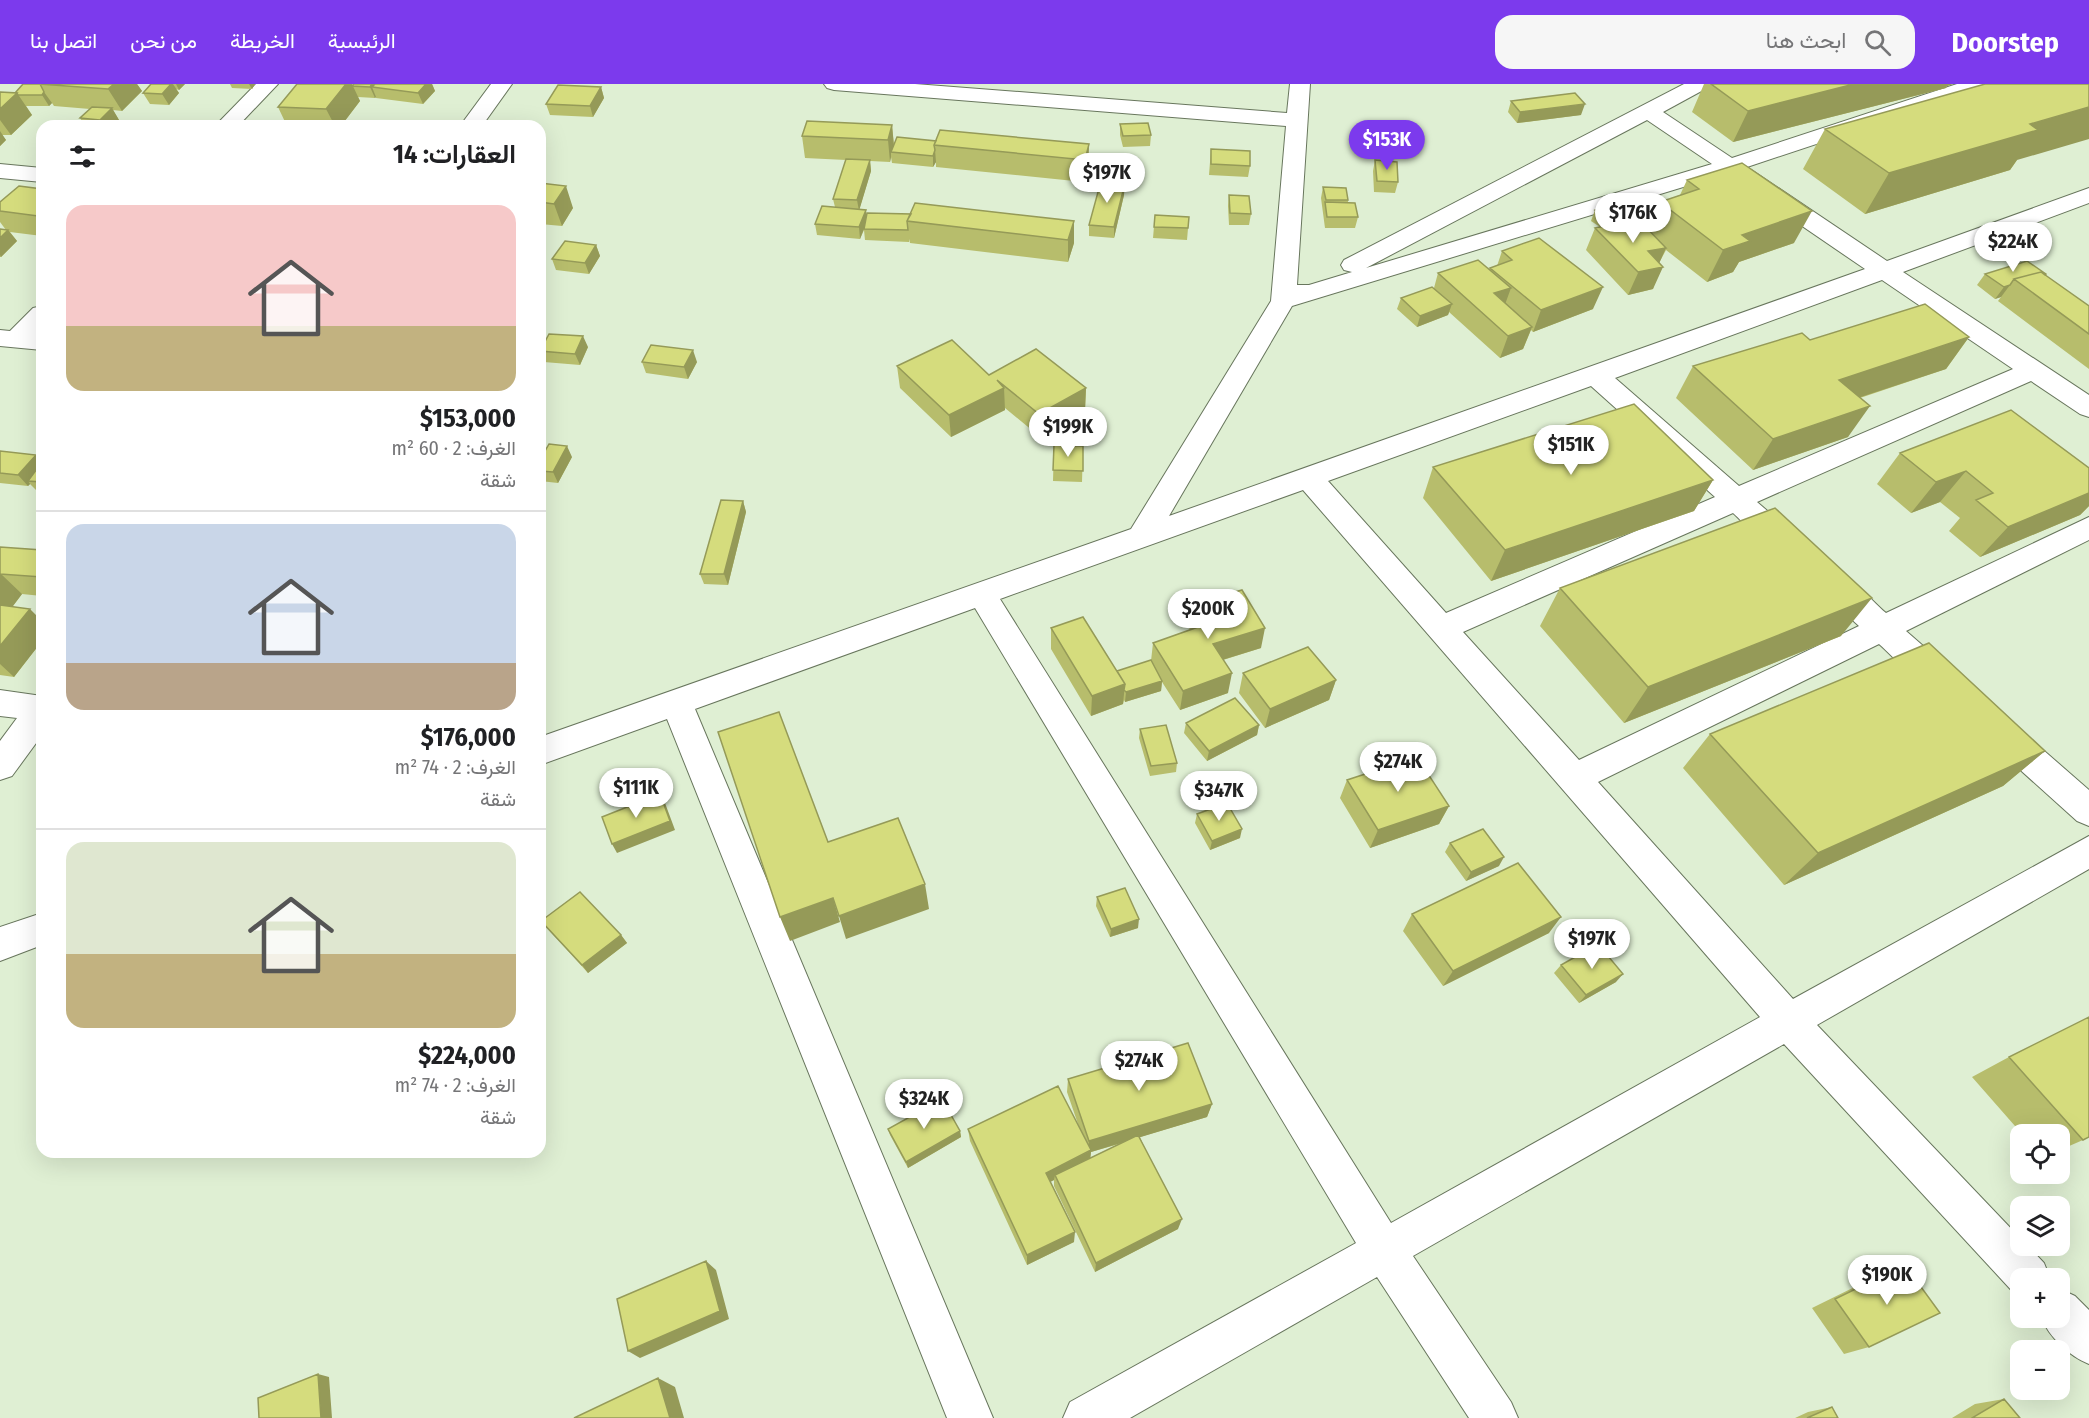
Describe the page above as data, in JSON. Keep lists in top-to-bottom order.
{
  "page": {
    "header": "Doorstep",
    "search": "ابحث هنا",
    "nav": [
      "الرئيسية",
      "الخريطة",
      "من نحن",
      "اتصل بنا"
    ],
    "price": [
      "$153K",
      "$197K",
      "$176K",
      "$224K",
      "$199K",
      "$151K",
      "$200K",
      "$274K",
      "$111K",
      "$347K",
      "$197K",
      "$274K",
      "$324K",
      "$190K"
    ],
    "heading": "العقارات: 14",
    "list": [
      {
        "name": "$153,000",
        "note": "الغرف: 2 · 60 m² · شقة"
      },
      {
        "name": "$176,000",
        "note": "الغرف: 2 · 74 m² · شقة"
      },
      {
        "name": "$224,000",
        "note": "الغرف: 2 · 74 m² · شقة"
      }
    ],
    "map_buttons": ["+", "−"]
  }
}
